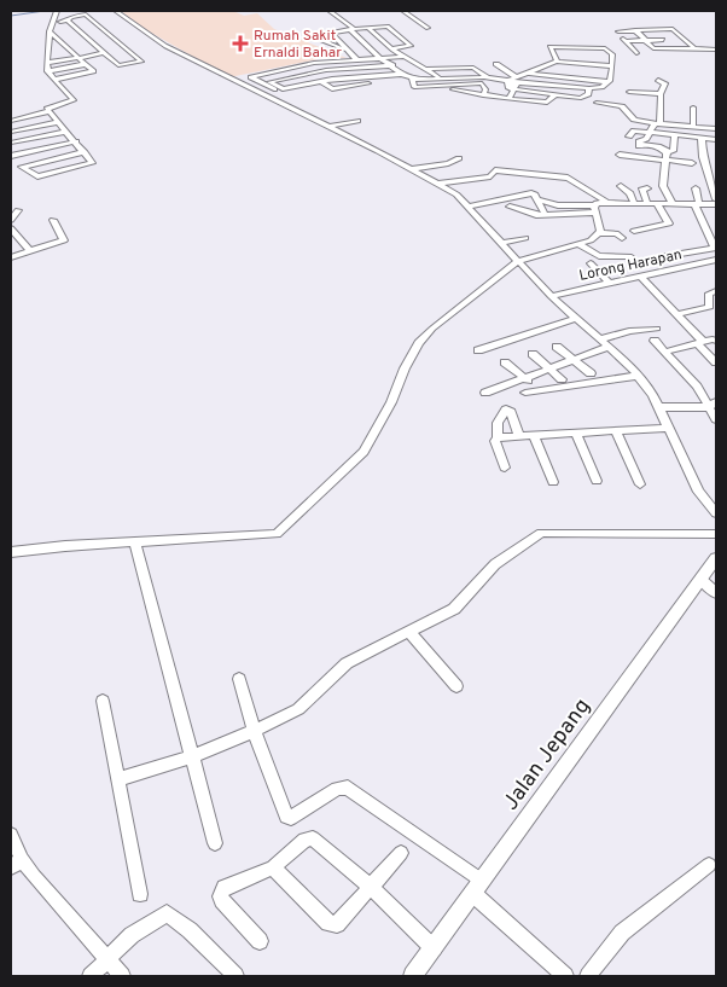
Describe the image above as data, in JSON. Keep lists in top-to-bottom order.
{
  "streets": {
    "street": ["Lorong Harapan", "Jalan Jepang"]
  },
  "places": {
    "health": ["Rumah Sakit Ernaldi Bahar"]
  }
}
